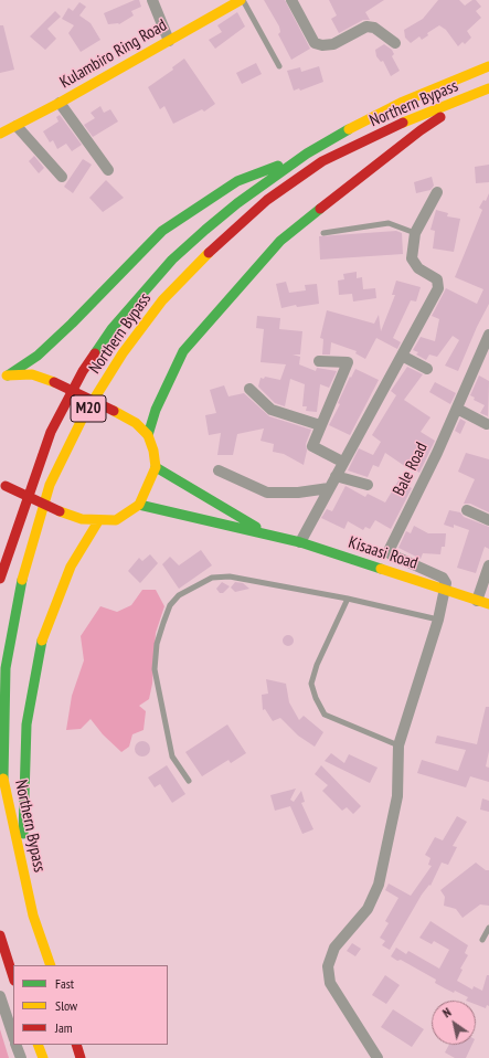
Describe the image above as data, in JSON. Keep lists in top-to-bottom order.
{
  "streets": {
    "main road": [
      "Kulambiro Ring Road",
      "Northern Bypass",
      "M20",
      "Kisaasi Road"
    ],
    "street": ["Bale Road"]
  },
  "crossings": [
    ["Bale Road", "Kisaasi Road"]
  ],
  "legend": ["Fast", "Slow", "Jam"],
  "north": "top left"
}
